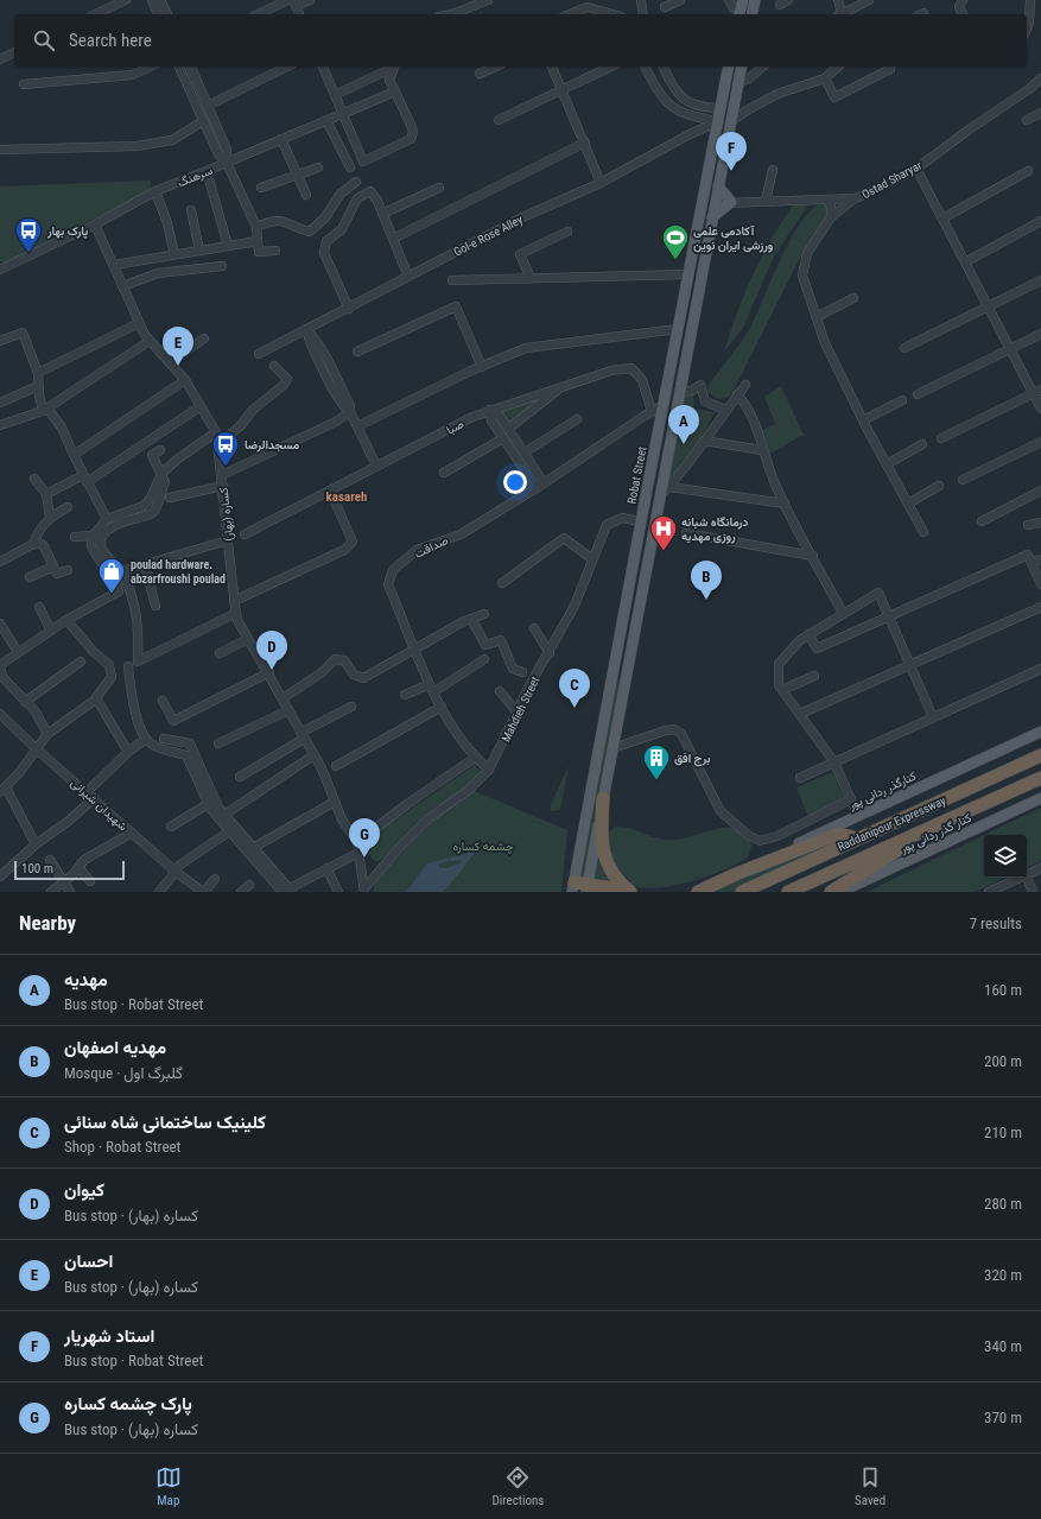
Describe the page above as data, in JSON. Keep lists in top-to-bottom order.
{
  "streets": {
    "highway": ["Raddanipour Expressway"],
    "main road": ["Robat Street", "کنارگذر ردانی پور", "کنار گذر ردانی پور"],
    "street": [
      "سرهنگ",
      "Ostad Sharyar",
      "Gol-e Rose Alley",
      "صبا",
      "کساره (بهار)",
      "صداقت",
      "Mahdieh Street",
      "شهیدان شیرانی"
    ]
  },
  "crossings": [
    ["سرهنگ", "کساره (بهار)"],
    ["Gol-e Rose Alley", "Robat Street"],
    ["صبا", "صداقت"],
    ["Robat Street", "صداقت"],
    ["Robat Street", "Mahdieh Street"],
    ["کساره (بهار)", "Mahdieh Street"],
    ["صداقت", "Mahdieh Street"]
  ],
  "districts": ["kasareh"],
  "parks": ["چشمه کساره"],
  "places": {
    "bus stop": ["پارک بهار", "مسجدالرضا"],
    "sports": ["آکادمی علمی ورزشی ایران نوین"],
    "hospital": ["درمانگاه شبانه روزی مهدیه"],
    "shop": ["poulad hardware. abzarfroushi poulad"],
    "building": ["برج افق"]
  },
  "scale_bar": "100 m",
  "page": {
    "search": "Search here",
    "pins": [
      "F",
      "E",
      "A",
      "B",
      "D",
      "C",
      "G"
    ],
    "scale": "100 m",
    "heading": ["Nearby", "7 results"],
    "list": [
      {
        "mark": "A",
        "name": "مهدیه",
        "note": "Bus stop · Robat Street",
        "value": "160 m"
      },
      {
        "mark": "B",
        "name": "مهدیه اصفهان",
        "note": "Mosque · گلبرگ اول",
        "value": "200 m"
      },
      {
        "mark": "C",
        "name": "کلینیک ساختمانی شاه سنائی",
        "note": "Shop · Robat Street",
        "value": "210 m"
      },
      {
        "mark": "D",
        "name": "کیوان",
        "note": "Bus stop · کساره (بهار)",
        "value": "280 m"
      },
      {
        "mark": "E",
        "name": "احسان",
        "note": "Bus stop · کساره (بهار)",
        "value": "320 m"
      },
      {
        "mark": "F",
        "name": "استاد شهریار",
        "note": "Bus stop · Robat Street",
        "value": "340 m"
      },
      {
        "mark": "G",
        "name": "پارک چشمه کساره",
        "note": "Bus stop · کساره (بهار)",
        "value": "370 m"
      }
    ],
    "nav": ["Map", "Directions", "Saved"]
  }
}
